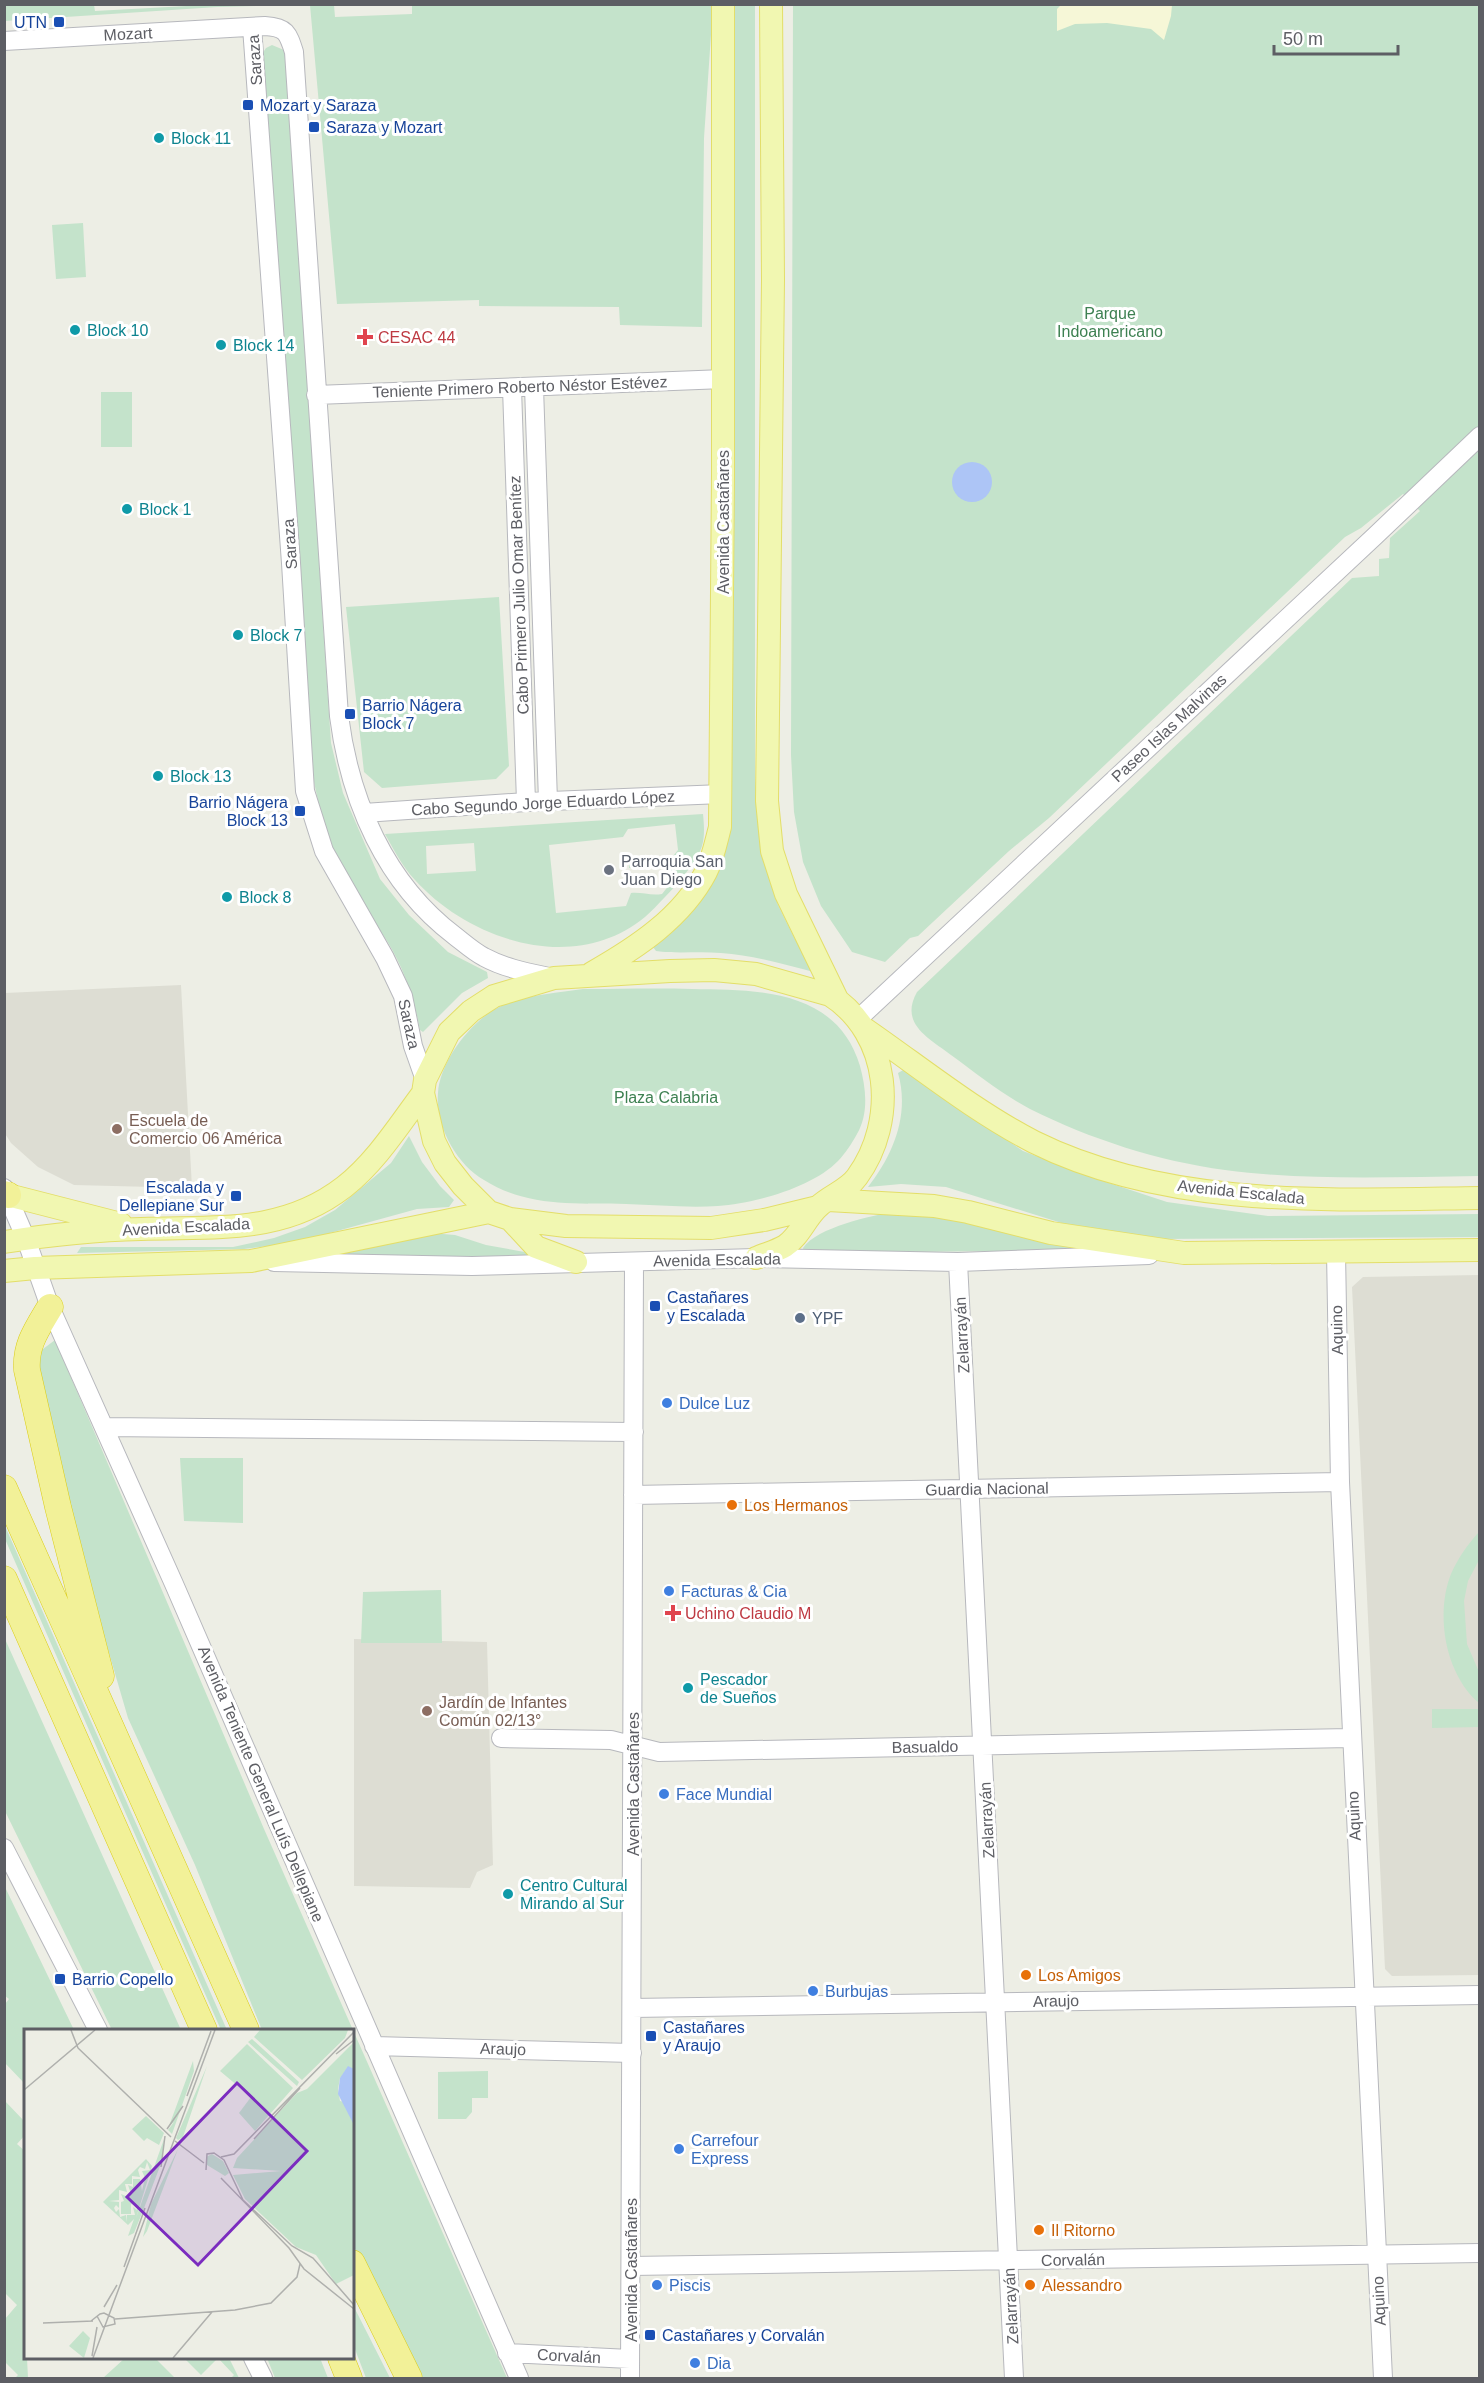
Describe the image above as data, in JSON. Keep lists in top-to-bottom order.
{
  "streets": {
    "main road": ["Avenida Castañares", "Avenida Escalada"],
    "street": [
      "Mozart",
      "Saraza",
      "Teniente Primero Roberto Néstor Estévez",
      "Cabo Primero Julio Omar Benítez",
      "Paseo Islas Malvinas",
      "Cabo Segundo Jorge Eduardo López",
      "Aquino",
      "Zelarrayán",
      "Guardia Nacional",
      "Basualdo",
      "Avenida Teniente General Luís Dellepiane",
      "Araujo",
      "Corvalán"
    ]
  },
  "crossings": [
    ["Mozart", "Saraza"],
    ["Saraza", "Teniente Primero Roberto Néstor Estévez"],
    ["Saraza", "Cabo Segundo Jorge Eduardo López"],
    ["Saraza", "Avenida Escalada"],
    ["Teniente Primero Roberto Néstor Estévez", "Avenida Castañares"],
    ["Teniente Primero Roberto Néstor Estévez", "Cabo Primero Julio Omar Benítez"],
    ["Avenida Castañares", "Cabo Segundo Jorge Eduardo López"],
    ["Avenida Castañares", "Avenida Escalada"],
    ["Avenida Castañares", "Guardia Nacional"],
    ["Avenida Castañares", "Basualdo"],
    ["Avenida Castañares", "Araujo"],
    ["Avenida Castañares", "Corvalán"],
    ["Cabo Primero Julio Omar Benítez", "Cabo Segundo Jorge Eduardo López"],
    ["Paseo Islas Malvinas", "Avenida Escalada"],
    ["Avenida Escalada", "Aquino"],
    ["Avenida Escalada", "Zelarrayán"],
    ["Avenida Escalada", "Avenida Teniente General Luís Dellepiane"],
    ["Aquino", "Guardia Nacional"],
    ["Aquino", "Basualdo"],
    ["Aquino", "Araujo"],
    ["Aquino", "Corvalán"],
    ["Zelarrayán", "Guardia Nacional"],
    ["Zelarrayán", "Basualdo"],
    ["Zelarrayán", "Araujo"],
    ["Zelarrayán", "Corvalán"],
    ["Avenida Teniente General Luís Dellepiane", "Araujo"],
    ["Avenida Teniente General Luís Dellepiane", "Corvalán"]
  ],
  "parks": ["Parque Indoamericano", "Plaza Calabria"],
  "places": {
    "transit": [
      "UTN",
      "Mozart y Saraza",
      "Saraza y Mozart",
      "Barrio Nágera Block 7",
      "Barrio Nágera Block 13",
      "Escalada y Dellepiane Sur",
      "Castañares y Escalada",
      "Barrio Copello",
      "Castañares y Araujo",
      "Castañares y Corvalán"
    ],
    "other": [
      "Block 11",
      "Block 10",
      "Block 14",
      "Block 1",
      "Block 7",
      "Block 13",
      "Parroquia San Juan Diego",
      "Block 8",
      "Escuela de Comercio 06 América",
      "YPF",
      "Dulce Luz",
      "Los Hermanos",
      "Facturas & Cia",
      "Pescador de Sueños",
      "Jardín de Infantes Común 02/13°",
      "Face Mundial",
      "Centro Cultural Mirando al Sur",
      "Los Amigos",
      "Burbujas",
      "Carrefour Express",
      "Il Ritorno",
      "Piscis",
      "Alessandro",
      "Dia"
    ],
    "health": ["CESAC 44", "Uchino Claudio M"]
  },
  "scale_bar": "50 m"
}
